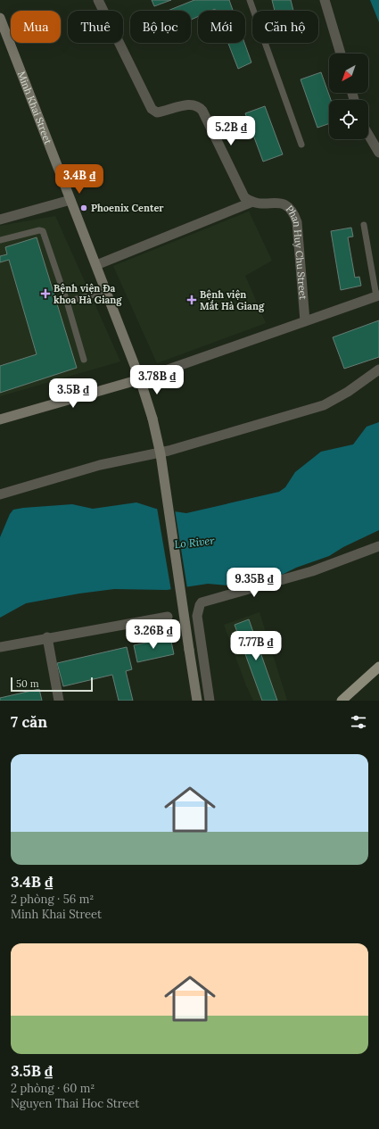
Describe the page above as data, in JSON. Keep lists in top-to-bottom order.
{
  "streets": {
    "main road": ["Minh Khai Street"],
    "street": ["Phan Huy Chu Street"]
  },
  "water": ["Lo River"],
  "places": {
    "other": ["Phoenix Center"],
    "health": ["Bệnh viện Đa khoa Hà Giang", "Bệnh viện Mắt Hà Giang"]
  },
  "scale_bar": "50 m",
  "north": "bottom left",
  "page": {
    "chip": [
      "Mua",
      "Thuê",
      "Bộ lọc",
      "Mới",
      "Căn hộ"
    ],
    "price": [
      "5.2B ₫",
      "3.4B ₫",
      "3.78B ₫",
      "3.5B ₫",
      "9.35B ₫",
      "3.26B ₫",
      "7.77B ₫"
    ],
    "scale": "50 m",
    "heading": "7 căn",
    "list": [
      {
        "name": "3.4B ₫",
        "note": "2 phòng · 56 m² · Minh Khai Street"
      },
      {
        "name": "3.5B ₫",
        "note": "2 phòng · 60 m² · Nguyen Thai Hoc Street"
      }
    ]
  }
}
